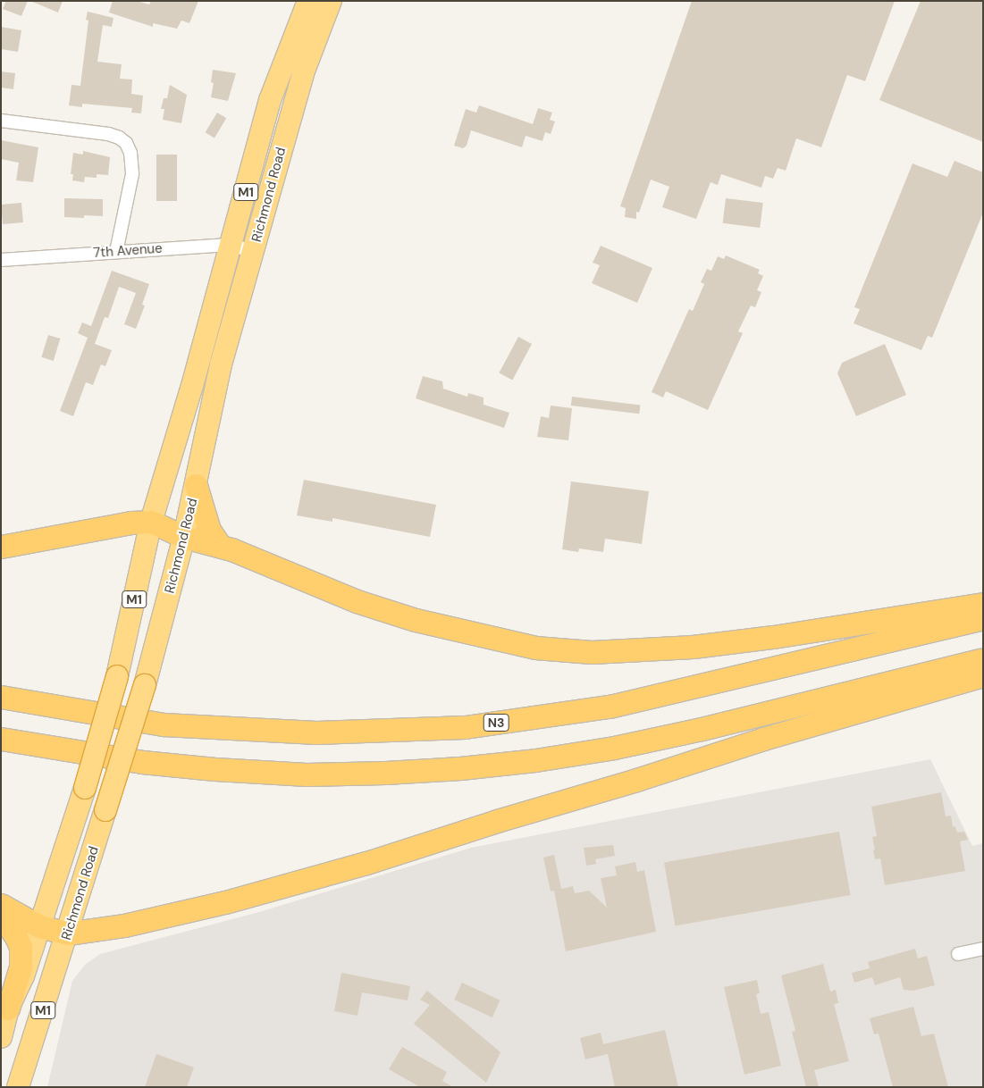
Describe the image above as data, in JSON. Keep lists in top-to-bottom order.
{
  "streets": {
    "highway": ["M1", "Richmond Road", "N3"],
    "street": ["7th Avenue"]
  },
  "crossings": [
    ["Richmond Road", "7th Avenue"]
  ]
}
